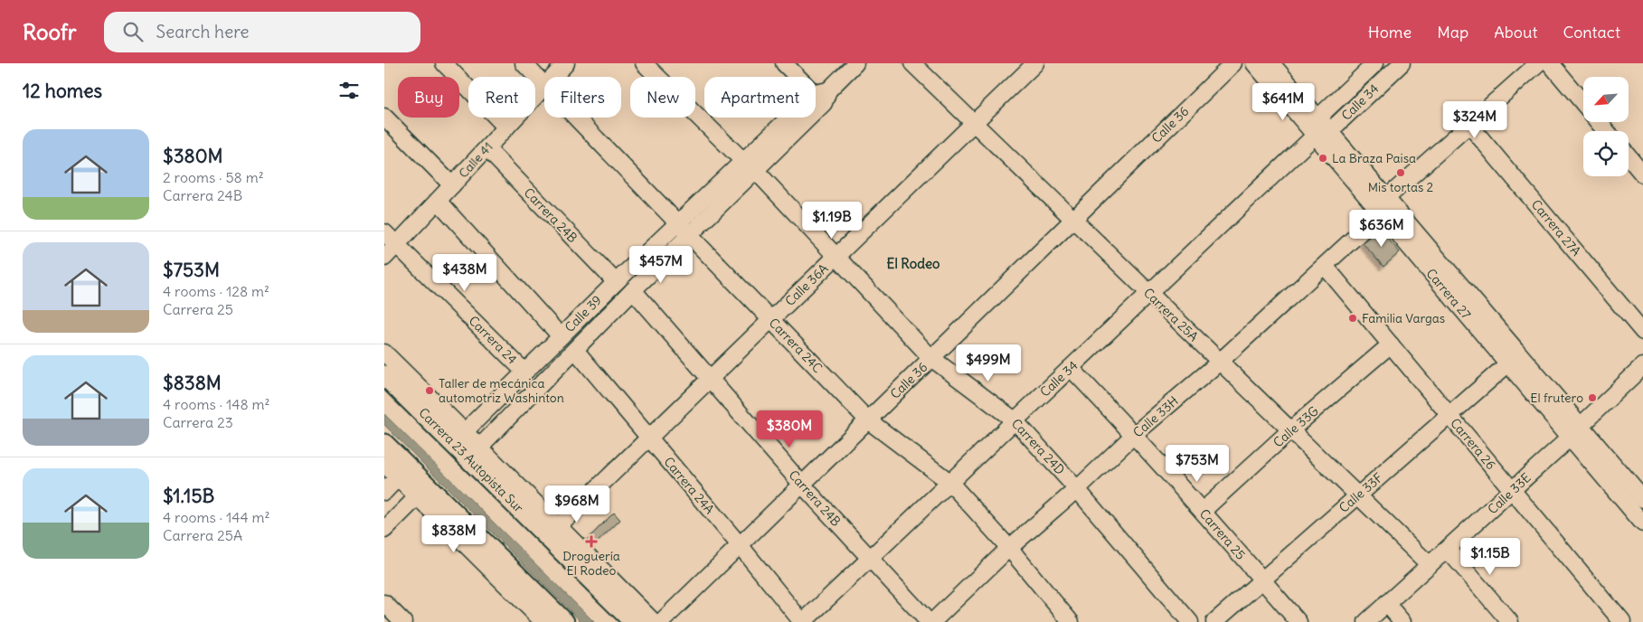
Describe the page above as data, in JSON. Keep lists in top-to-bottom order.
{
  "streets": {
    "main road": ["Carrera 23 Autopista Sur"],
    "street": [
      "Calle 34",
      "Calle 36",
      "Calle 41",
      "Carrera 24B",
      "Carrera 27A",
      "Calle 36A",
      "Carrera 27",
      "Calle 39",
      "Carrera 25A",
      "Carrera 24",
      "Carrera 24C",
      "Calle 33H",
      "Calle 33G",
      "Carrera 26",
      "Carrera 24D",
      "Carrera 24A",
      "Calle 33F",
      "Calle 33E",
      "Carrera 25"
    ]
  },
  "crossings": [
    ["Calle 34", "Carrera 24B"],
    ["Calle 34", "Carrera 27"],
    ["Calle 34", "Carrera 25A"],
    ["Calle 34", "Carrera 24C"],
    ["Calle 34", "Carrera 24D"],
    ["Calle 34", "Carrera 24A"],
    ["Calle 34", "Carrera 25"],
    ["Calle 36", "Carrera 24B"],
    ["Calle 36", "Carrera 25A"],
    ["Calle 36", "Carrera 24C"],
    ["Calle 36", "Carrera 24D"],
    ["Calle 36", "Carrera 24A"],
    ["Calle 41", "Carrera 24B"],
    ["Calle 41", "Carrera 24"],
    ["Carrera 24B", "Calle 36A"],
    ["Carrera 24B", "Calle 39"],
    ["Calle 36A", "Carrera 25A"],
    ["Calle 36A", "Carrera 24C"],
    ["Calle 36A", "Carrera 24D"],
    ["Calle 36A", "Carrera 24A"],
    ["Carrera 27", "Calle 33H"],
    ["Carrera 27", "Calle 33F"],
    ["Carrera 27", "Calle 33E"],
    ["Calle 39", "Carrera 24"],
    ["Calle 39", "Carrera 24C"],
    ["Calle 39", "Carrera 24D"],
    ["Calle 39", "Carrera 23 Autopista Sur"],
    ["Calle 39", "Carrera 24A"],
    ["Carrera 25A", "Calle 33H"],
    ["Carrera 25A", "Calle 33G"],
    ["Carrera 25A", "Calle 33F"],
    ["Carrera 25A", "Calle 33E"],
    ["Carrera 24C", "Calle 33H"],
    ["Calle 33H", "Carrera 26"],
    ["Calle 33H", "Carrera 24D"],
    ["Calle 33H", "Carrera 25"],
    ["Calle 33G", "Carrera 26"],
    ["Calle 33G", "Carrera 25"],
    ["Carrera 26", "Calle 33F"],
    ["Carrera 26", "Calle 33E"],
    ["Calle 33F", "Carrera 25"]
  ],
  "districts": ["El Rodeo"],
  "places": {
    "other": [
      "La Braza Paisa",
      "Mis tortas 2",
      "Familia Vargas",
      "Taller de mecánica automotriz Washinton",
      "El frutero"
    ],
    "health": ["Droguería El Rodeo"]
  },
  "north": "bottom left",
  "page": {
    "header": "Roofr",
    "search": "Search here",
    "nav": [
      "Home",
      "Map",
      "About",
      "Contact"
    ],
    "heading": "12 homes",
    "chip": [
      "Buy",
      "Rent",
      "Filters",
      "New",
      "Apartment"
    ],
    "price": [
      "$641M",
      "$324M",
      "$1.19B",
      "$636M",
      "$457M",
      "$438M",
      "$499M",
      "$380M",
      "$753M",
      "$968M",
      "$838M",
      "$1.15B"
    ],
    "list": [
      {
        "name": "$380M",
        "note": "2 rooms · 58 m² · Carrera 24B"
      },
      {
        "name": "$753M",
        "note": "4 rooms · 128 m² · Carrera 25"
      },
      {
        "name": "$838M",
        "note": "4 rooms · 148 m² · Carrera 23"
      },
      {
        "name": "$1.15B",
        "note": "4 rooms · 144 m² · Carrera 25A"
      }
    ]
  }
}
